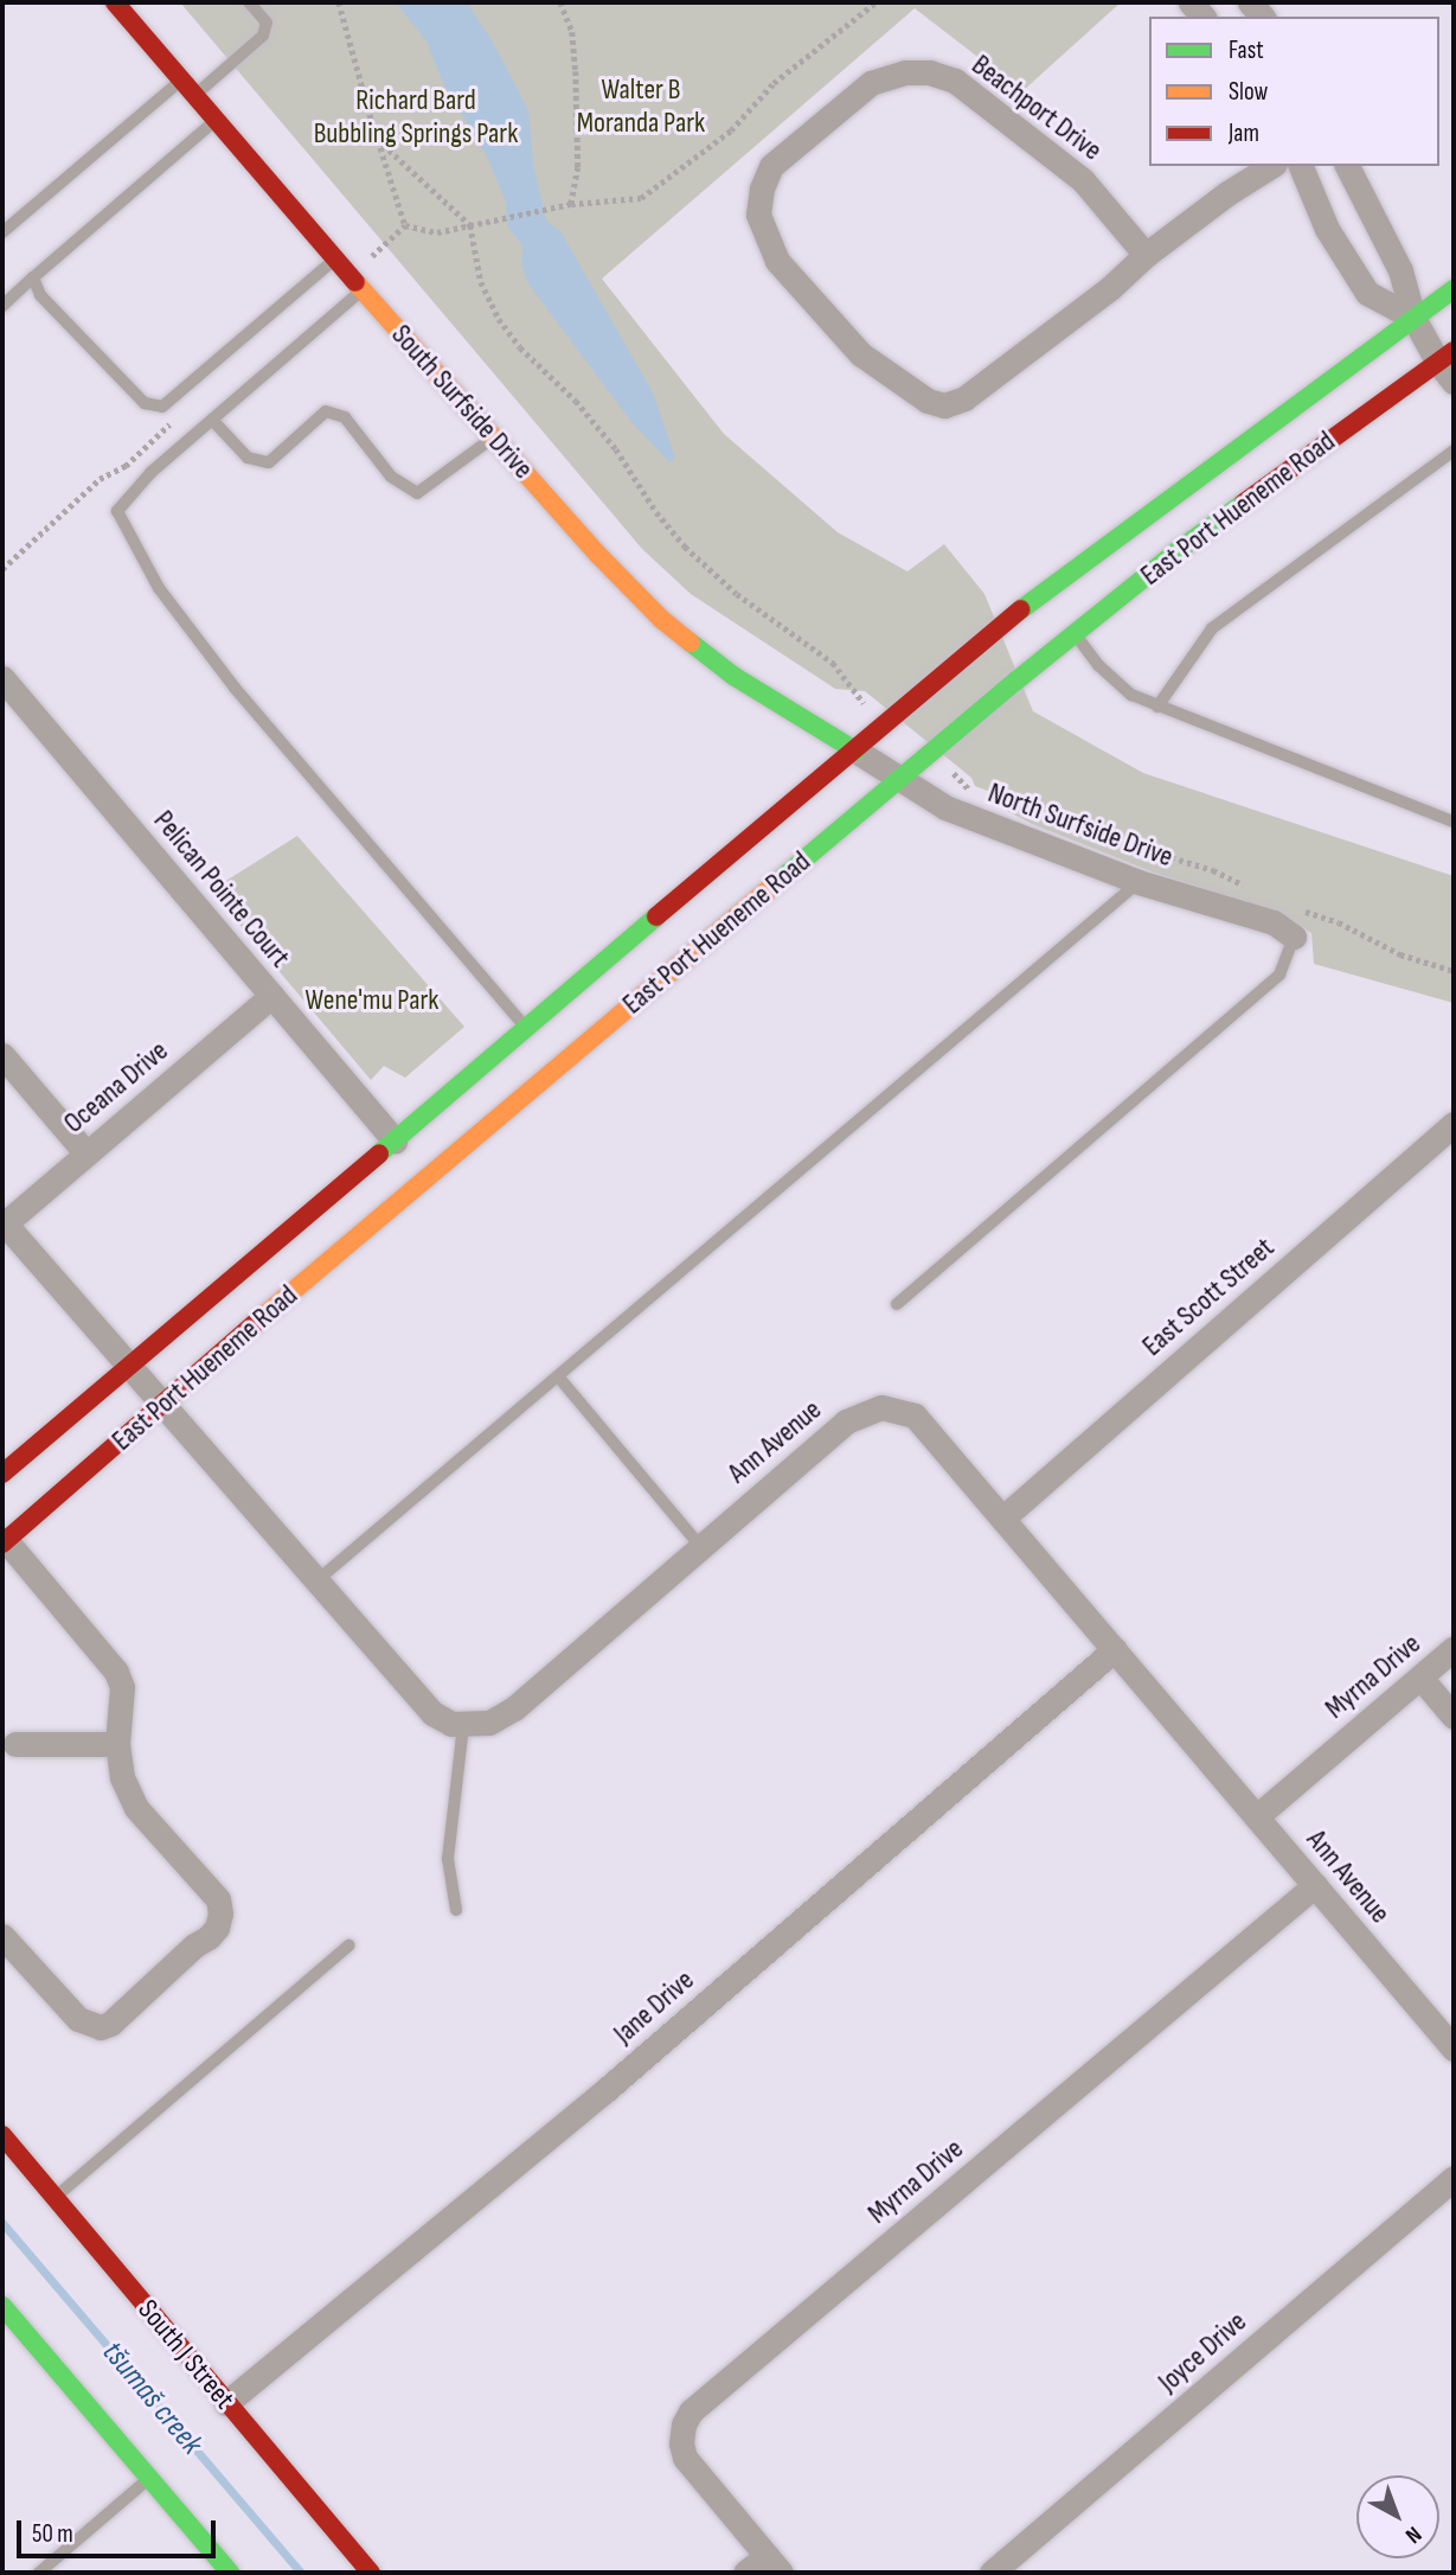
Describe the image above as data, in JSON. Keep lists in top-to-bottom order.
{
  "streets": {
    "main road": ["South Surfside Drive", "East Port Hueneme Road", "South J Street"],
    "street": [
      "Beachport Drive",
      "North Surfside Drive",
      "Pelican Pointe Court",
      "Oceana Drive",
      "East Scott Street",
      "Ann Avenue",
      "Myrna Drive",
      "Jane Drive",
      "Joyce Drive"
    ]
  },
  "crossings": [
    ["South Surfside Drive", "East Port Hueneme Road"],
    ["South Surfside Drive", "North Surfside Drive"],
    ["East Port Hueneme Road", "North Surfside Drive"],
    ["East Port Hueneme Road", "Pelican Pointe Court"],
    ["Pelican Pointe Court", "Oceana Drive"],
    ["East Scott Street", "Ann Avenue"],
    ["Ann Avenue", "Myrna Drive"],
    ["Ann Avenue", "Jane Drive"],
    ["Jane Drive", "South J Street"]
  ],
  "water": ["tšumaš creek"],
  "parks": ["Walter B Moranda Park", "Richard Bard Bubbling Springs Park", "Wene'mu Park"],
  "legend": ["Fast", "Slow", "Jam"],
  "scale_bar": "50 m",
  "north": "bottom right"
}
